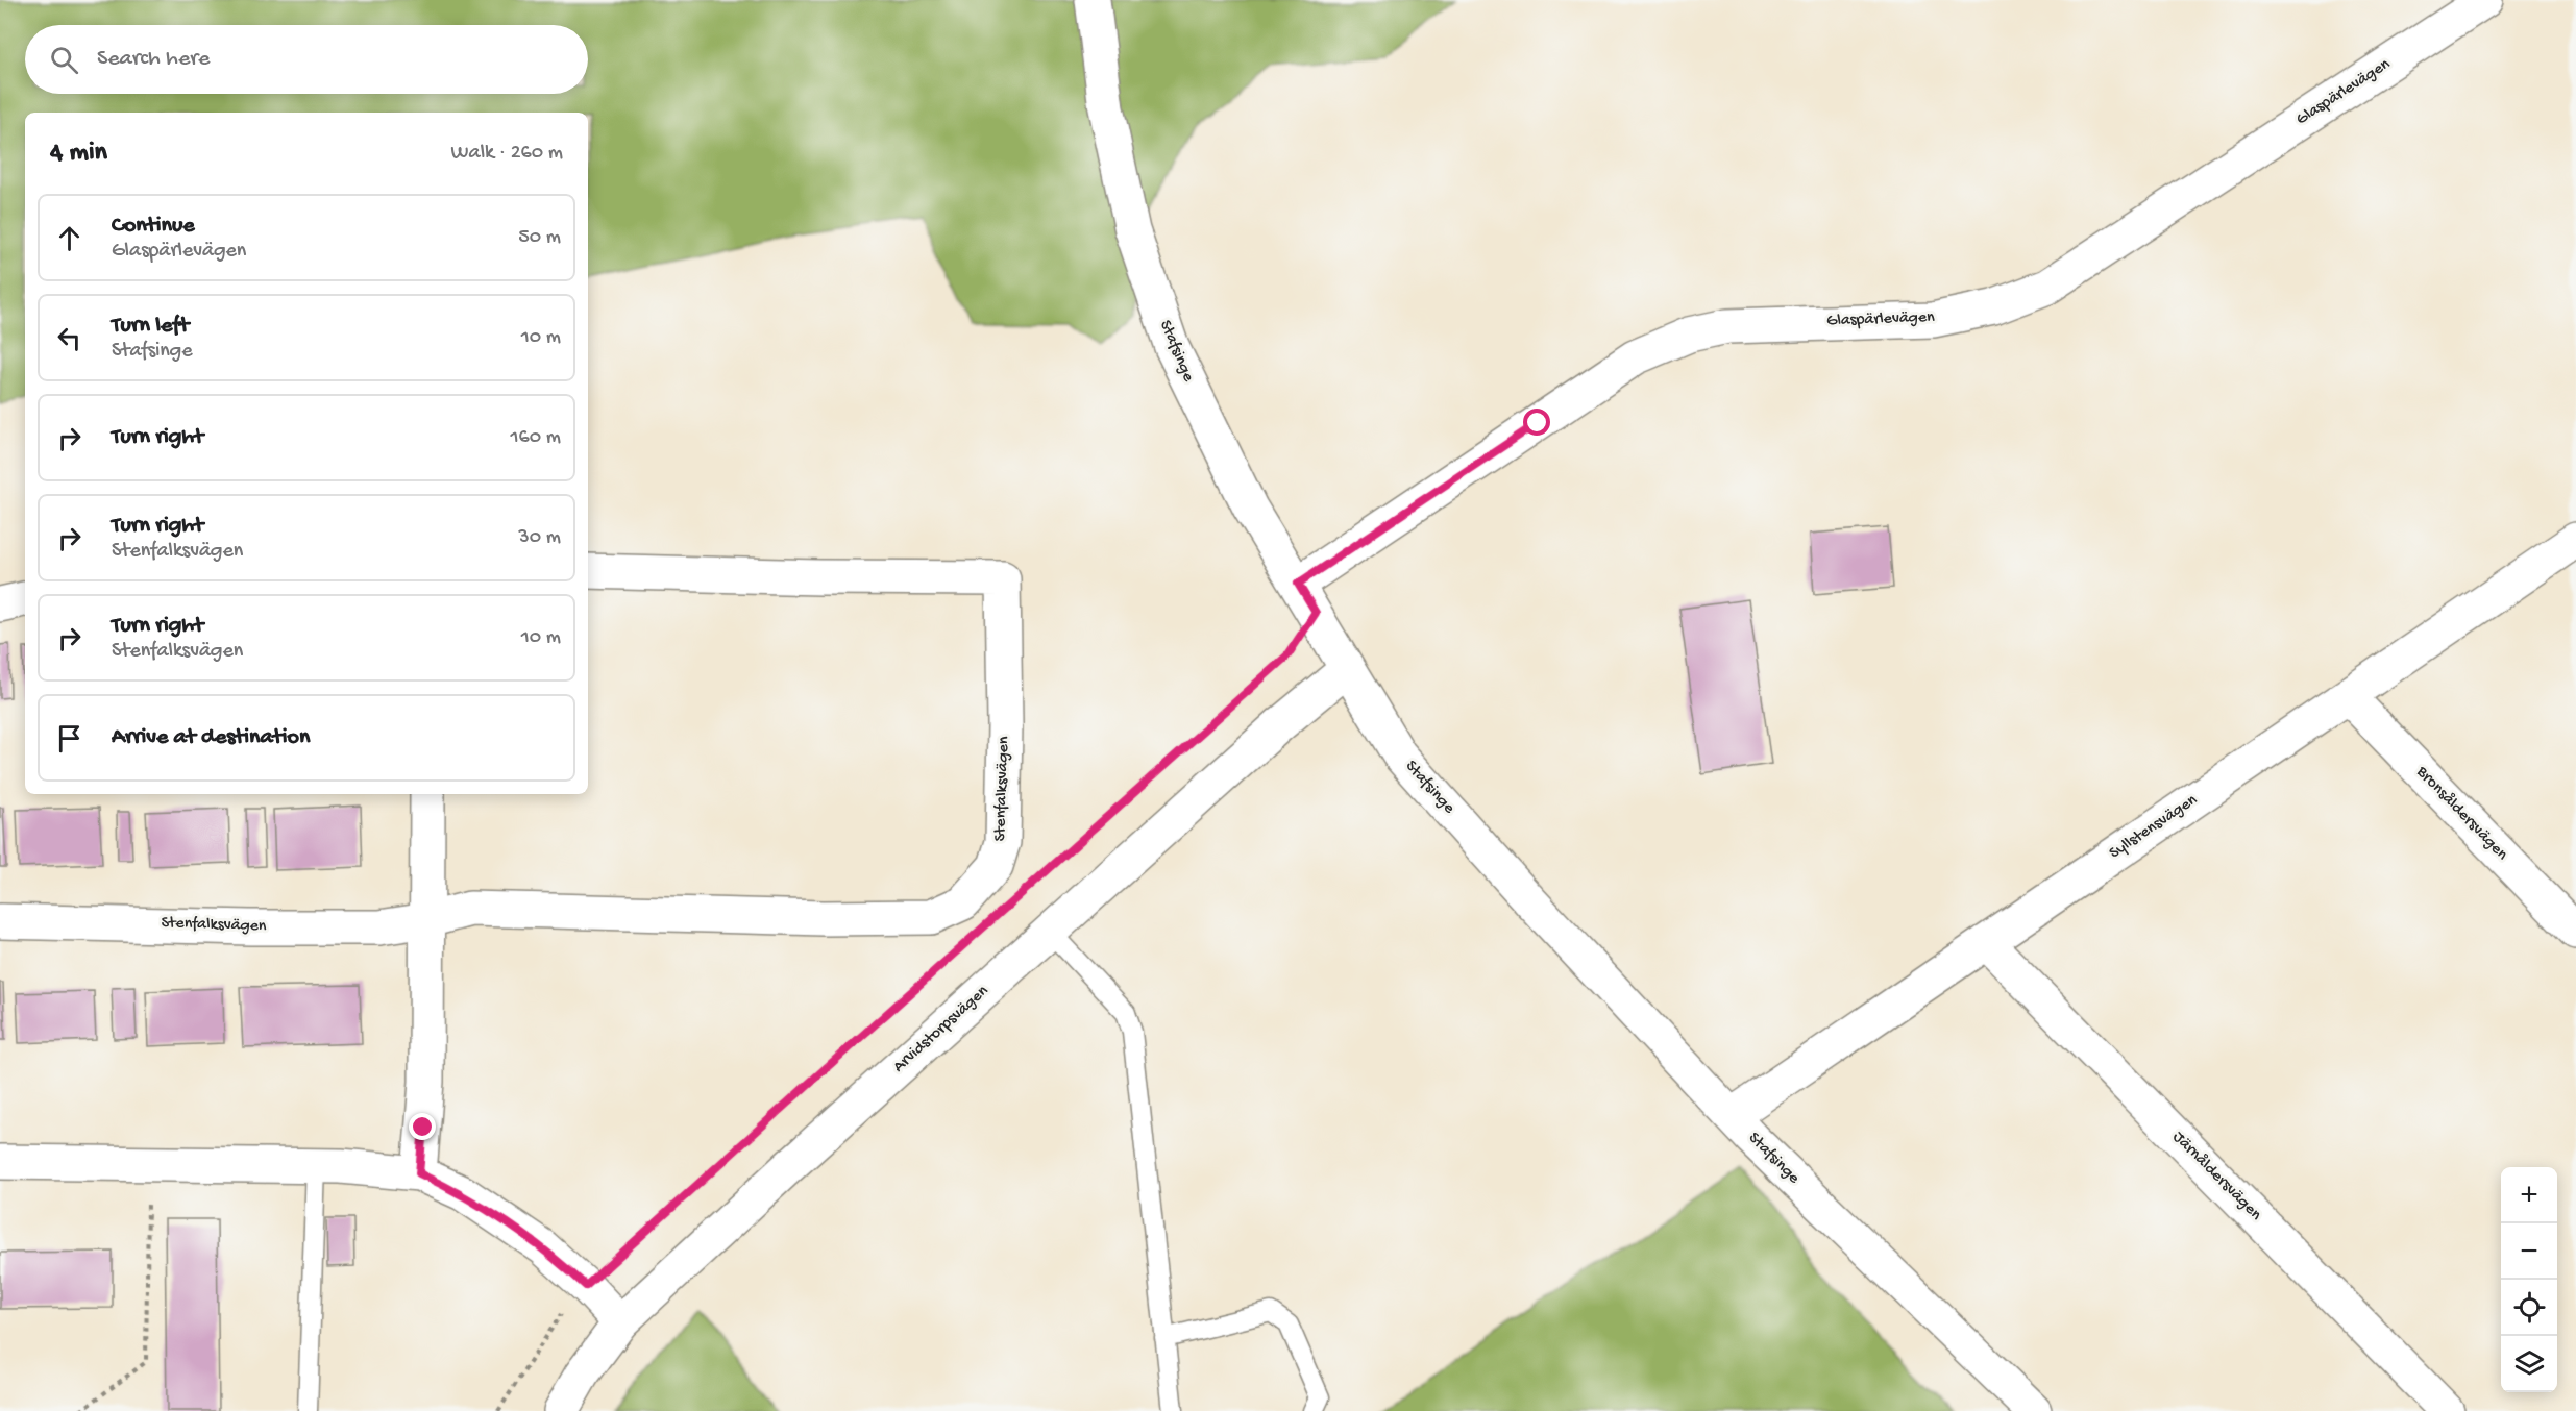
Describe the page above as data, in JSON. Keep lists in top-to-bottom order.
{
  "streets": {
    "street": [
      "Glaspärlevägen",
      "Stafsinge",
      "Stenfalksvägen",
      "Bronsåldersvägen",
      "Syllstensvägen",
      "Arvidstorpsvägen",
      "Järnåldersvägen"
    ]
  },
  "crossings": [
    ["Glaspärlevägen", "Stafsinge"],
    ["Stafsinge", "Syllstensvägen"],
    ["Stafsinge", "Arvidstorpsvägen"],
    ["Bronsåldersvägen", "Syllstensvägen"],
    ["Syllstensvägen", "Järnåldersvägen"]
  ],
  "page": {
    "search": "Search here",
    "heading": ["4 min", "Walk · 260 m"],
    "list": [
      ["Continue", "Glaspärlevägen", "50 m"],
      ["Turn left", "Stafsinge", "10 m"],
      ["Turn right", "160 m"],
      ["Turn right", "Stenfalksvägen", "30 m"],
      ["Turn right", "Stenfalksvägen", "10 m"],
      "Arrive at destination"
    ],
    "map_buttons": ["+", "−"]
  }
}
